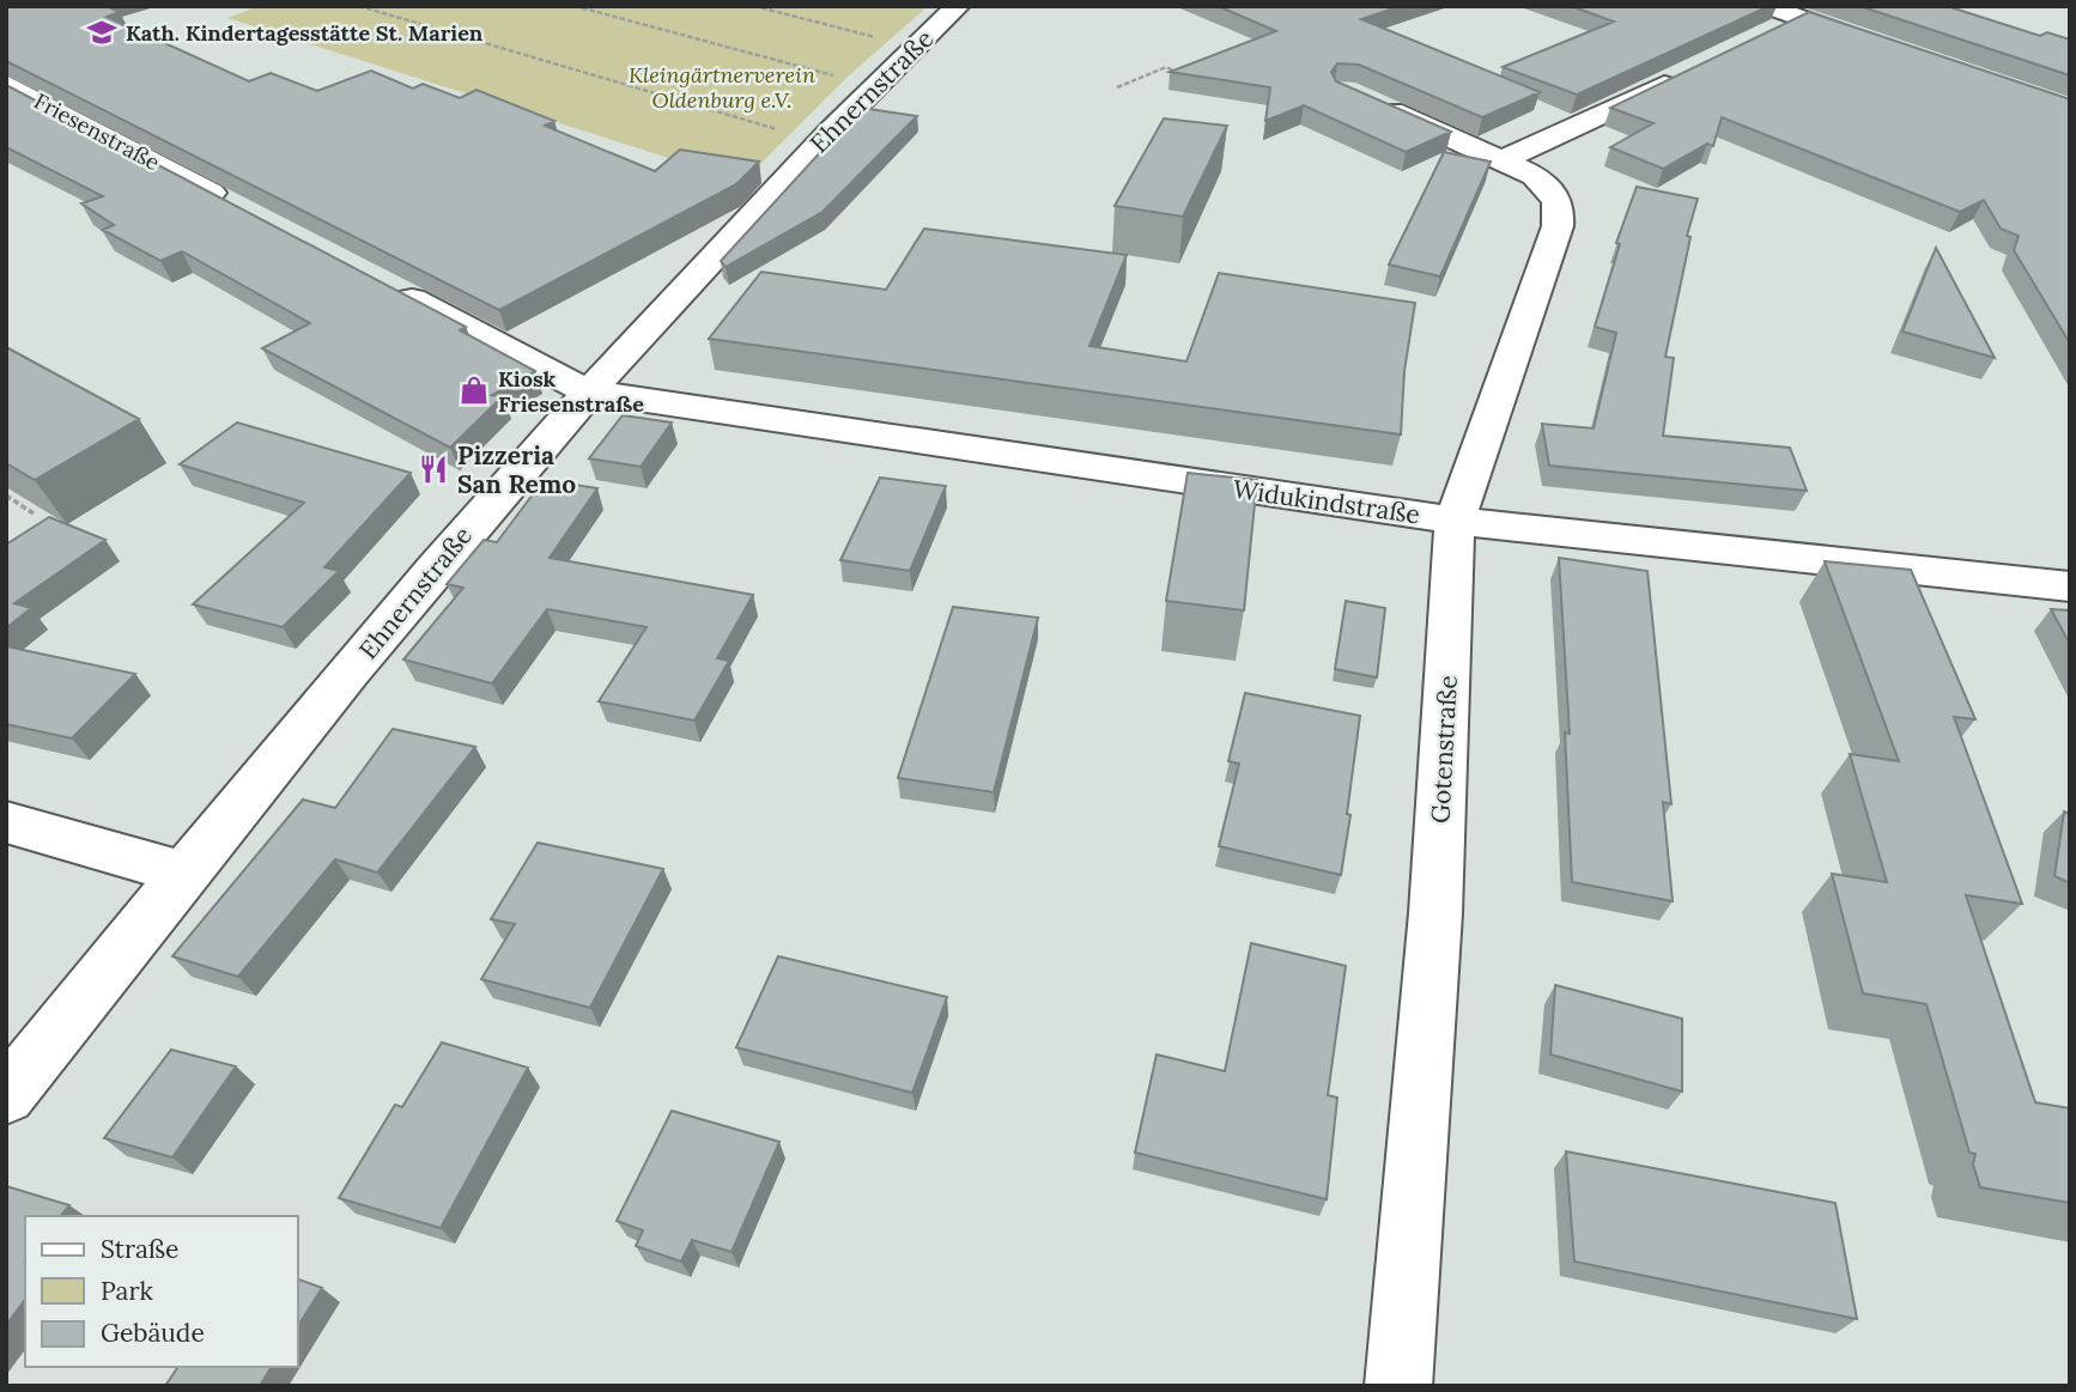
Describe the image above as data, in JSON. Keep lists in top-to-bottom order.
{
  "streets": {
    "street": [
      "Ehnernstraße",
      "Friesenstraße",
      "Widukindstraße",
      "Gotenstraße"
    ]
  },
  "crossings": [
    ["Ehnernstraße", "Widukindstraße"],
    ["Widukindstraße", "Gotenstraße"]
  ],
  "parks": ["Kleingärtnerverein Oldenburg e.V."],
  "places": {
    "school or university": ["Kath. Kindertagesstätte St. Marien"],
    "shop": ["Kiosk Friesenstraße"],
    "restaurant": ["Pizzeria San Remo"]
  },
  "legend": ["Straße", "Park", "Gebäude"]
}
